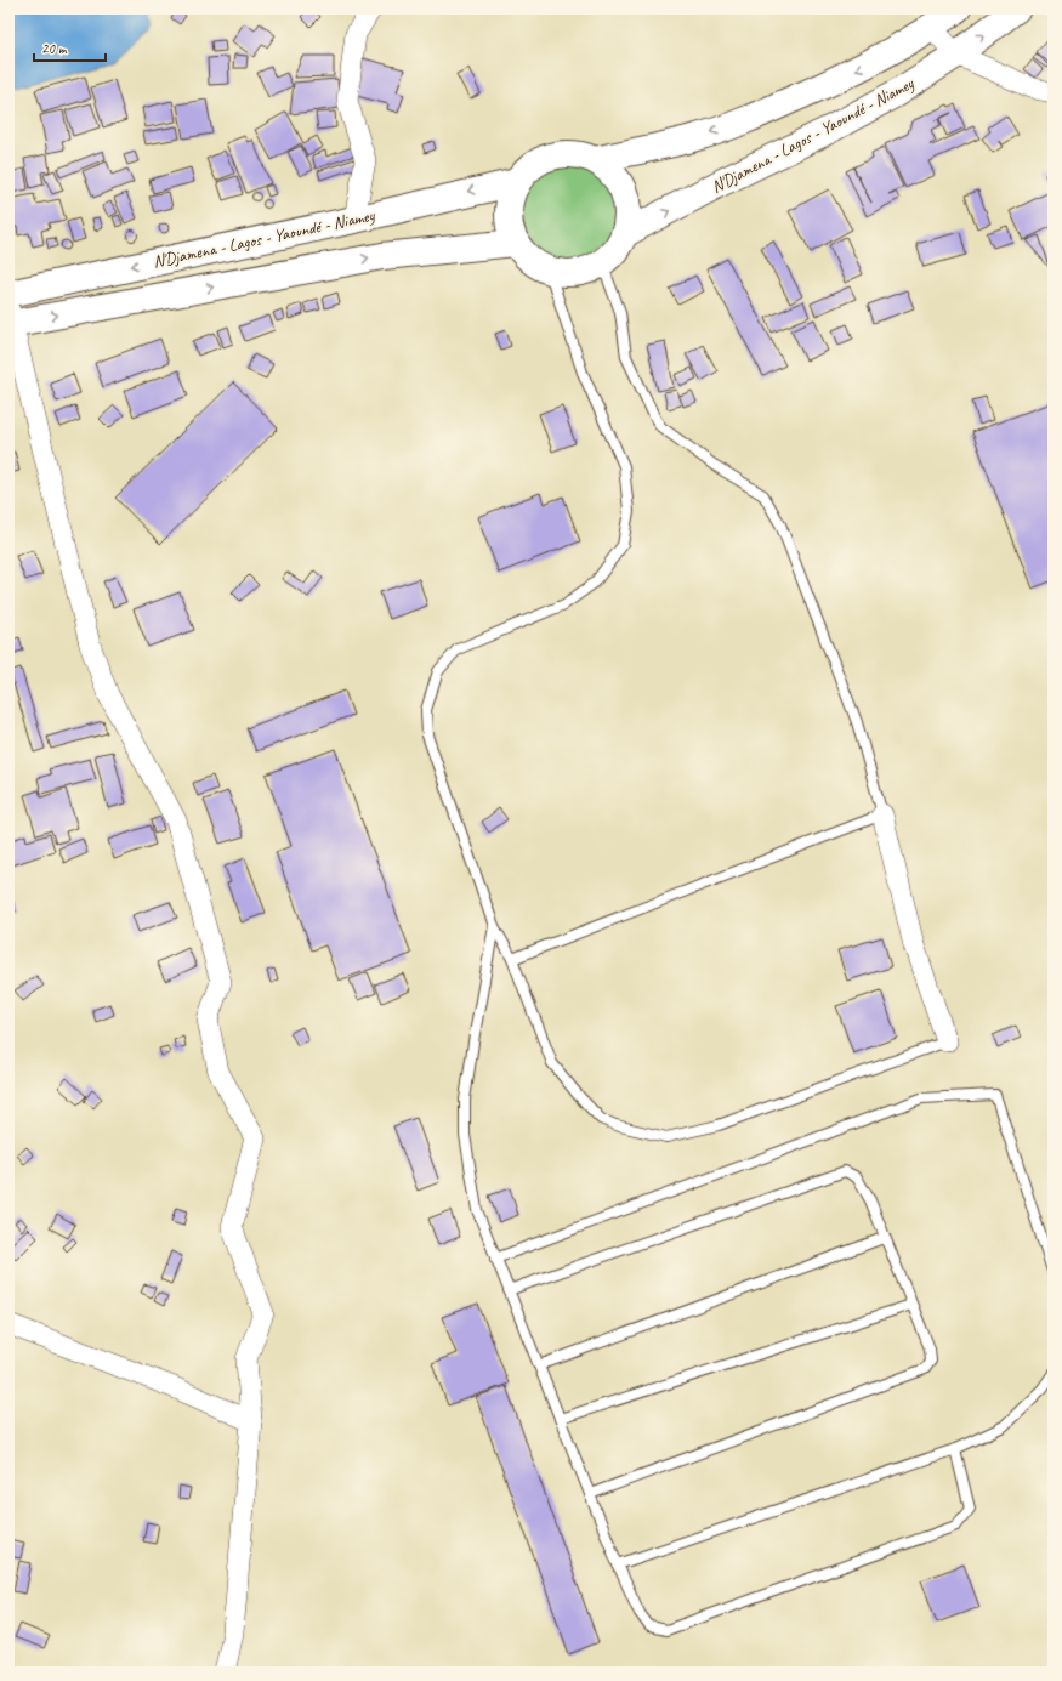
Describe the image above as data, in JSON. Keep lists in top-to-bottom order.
{
  "streets": {
    "highway": ["N'Djamena - Lagos - Yaoundé - Niamey"]
  },
  "scale_bar": "20 m"
}
